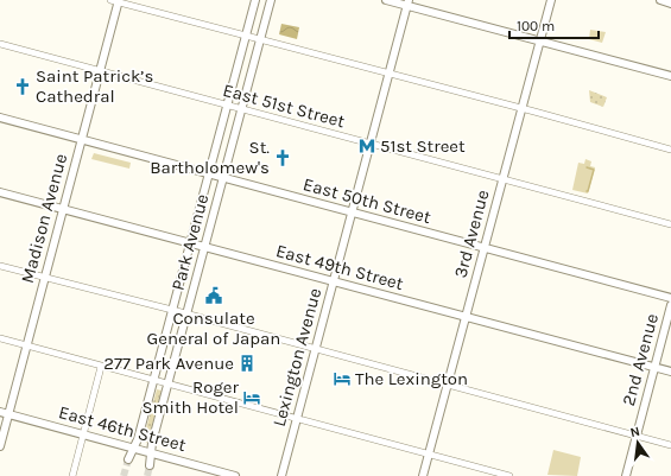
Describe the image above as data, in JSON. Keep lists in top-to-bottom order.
{
  "streets": {
    "main road": [
      "East 50th Street",
      "Madison Avenue",
      "3rd Avenue",
      "Park Avenue",
      "East 49th Street",
      "Lexington Avenue",
      "2nd Avenue",
      "East 46th Street"
    ],
    "street": ["East 51st Street"]
  },
  "crossings": [
    ["East 51st Street", "Madison Avenue"],
    ["East 51st Street", "3rd Avenue"],
    ["East 51st Street", "Park Avenue"],
    ["East 51st Street", "Lexington Avenue"],
    ["East 50th Street", "Madison Avenue"],
    ["East 50th Street", "3rd Avenue"],
    ["East 50th Street", "Park Avenue"],
    ["East 50th Street", "Lexington Avenue"],
    ["Madison Avenue", "East 49th Street"],
    ["Madison Avenue", "East 46th Street"],
    ["3rd Avenue", "East 49th Street"],
    ["Park Avenue", "East 49th Street"],
    ["Park Avenue", "East 46th Street"],
    ["East 49th Street", "Lexington Avenue"],
    ["East 49th Street", "2nd Avenue"]
  ],
  "places": {
    "church": ["Saint Patrick’s Cathedral", "St. Bartholomew's"],
    "metro station": ["51st Street"],
    "public building": ["Consulate General of Japan"],
    "building": ["277 Park Avenue"],
    "hotel": ["The Lexington", "Roger Smith Hotel"]
  },
  "scale_bar": "100 m",
  "north": "top"
}
